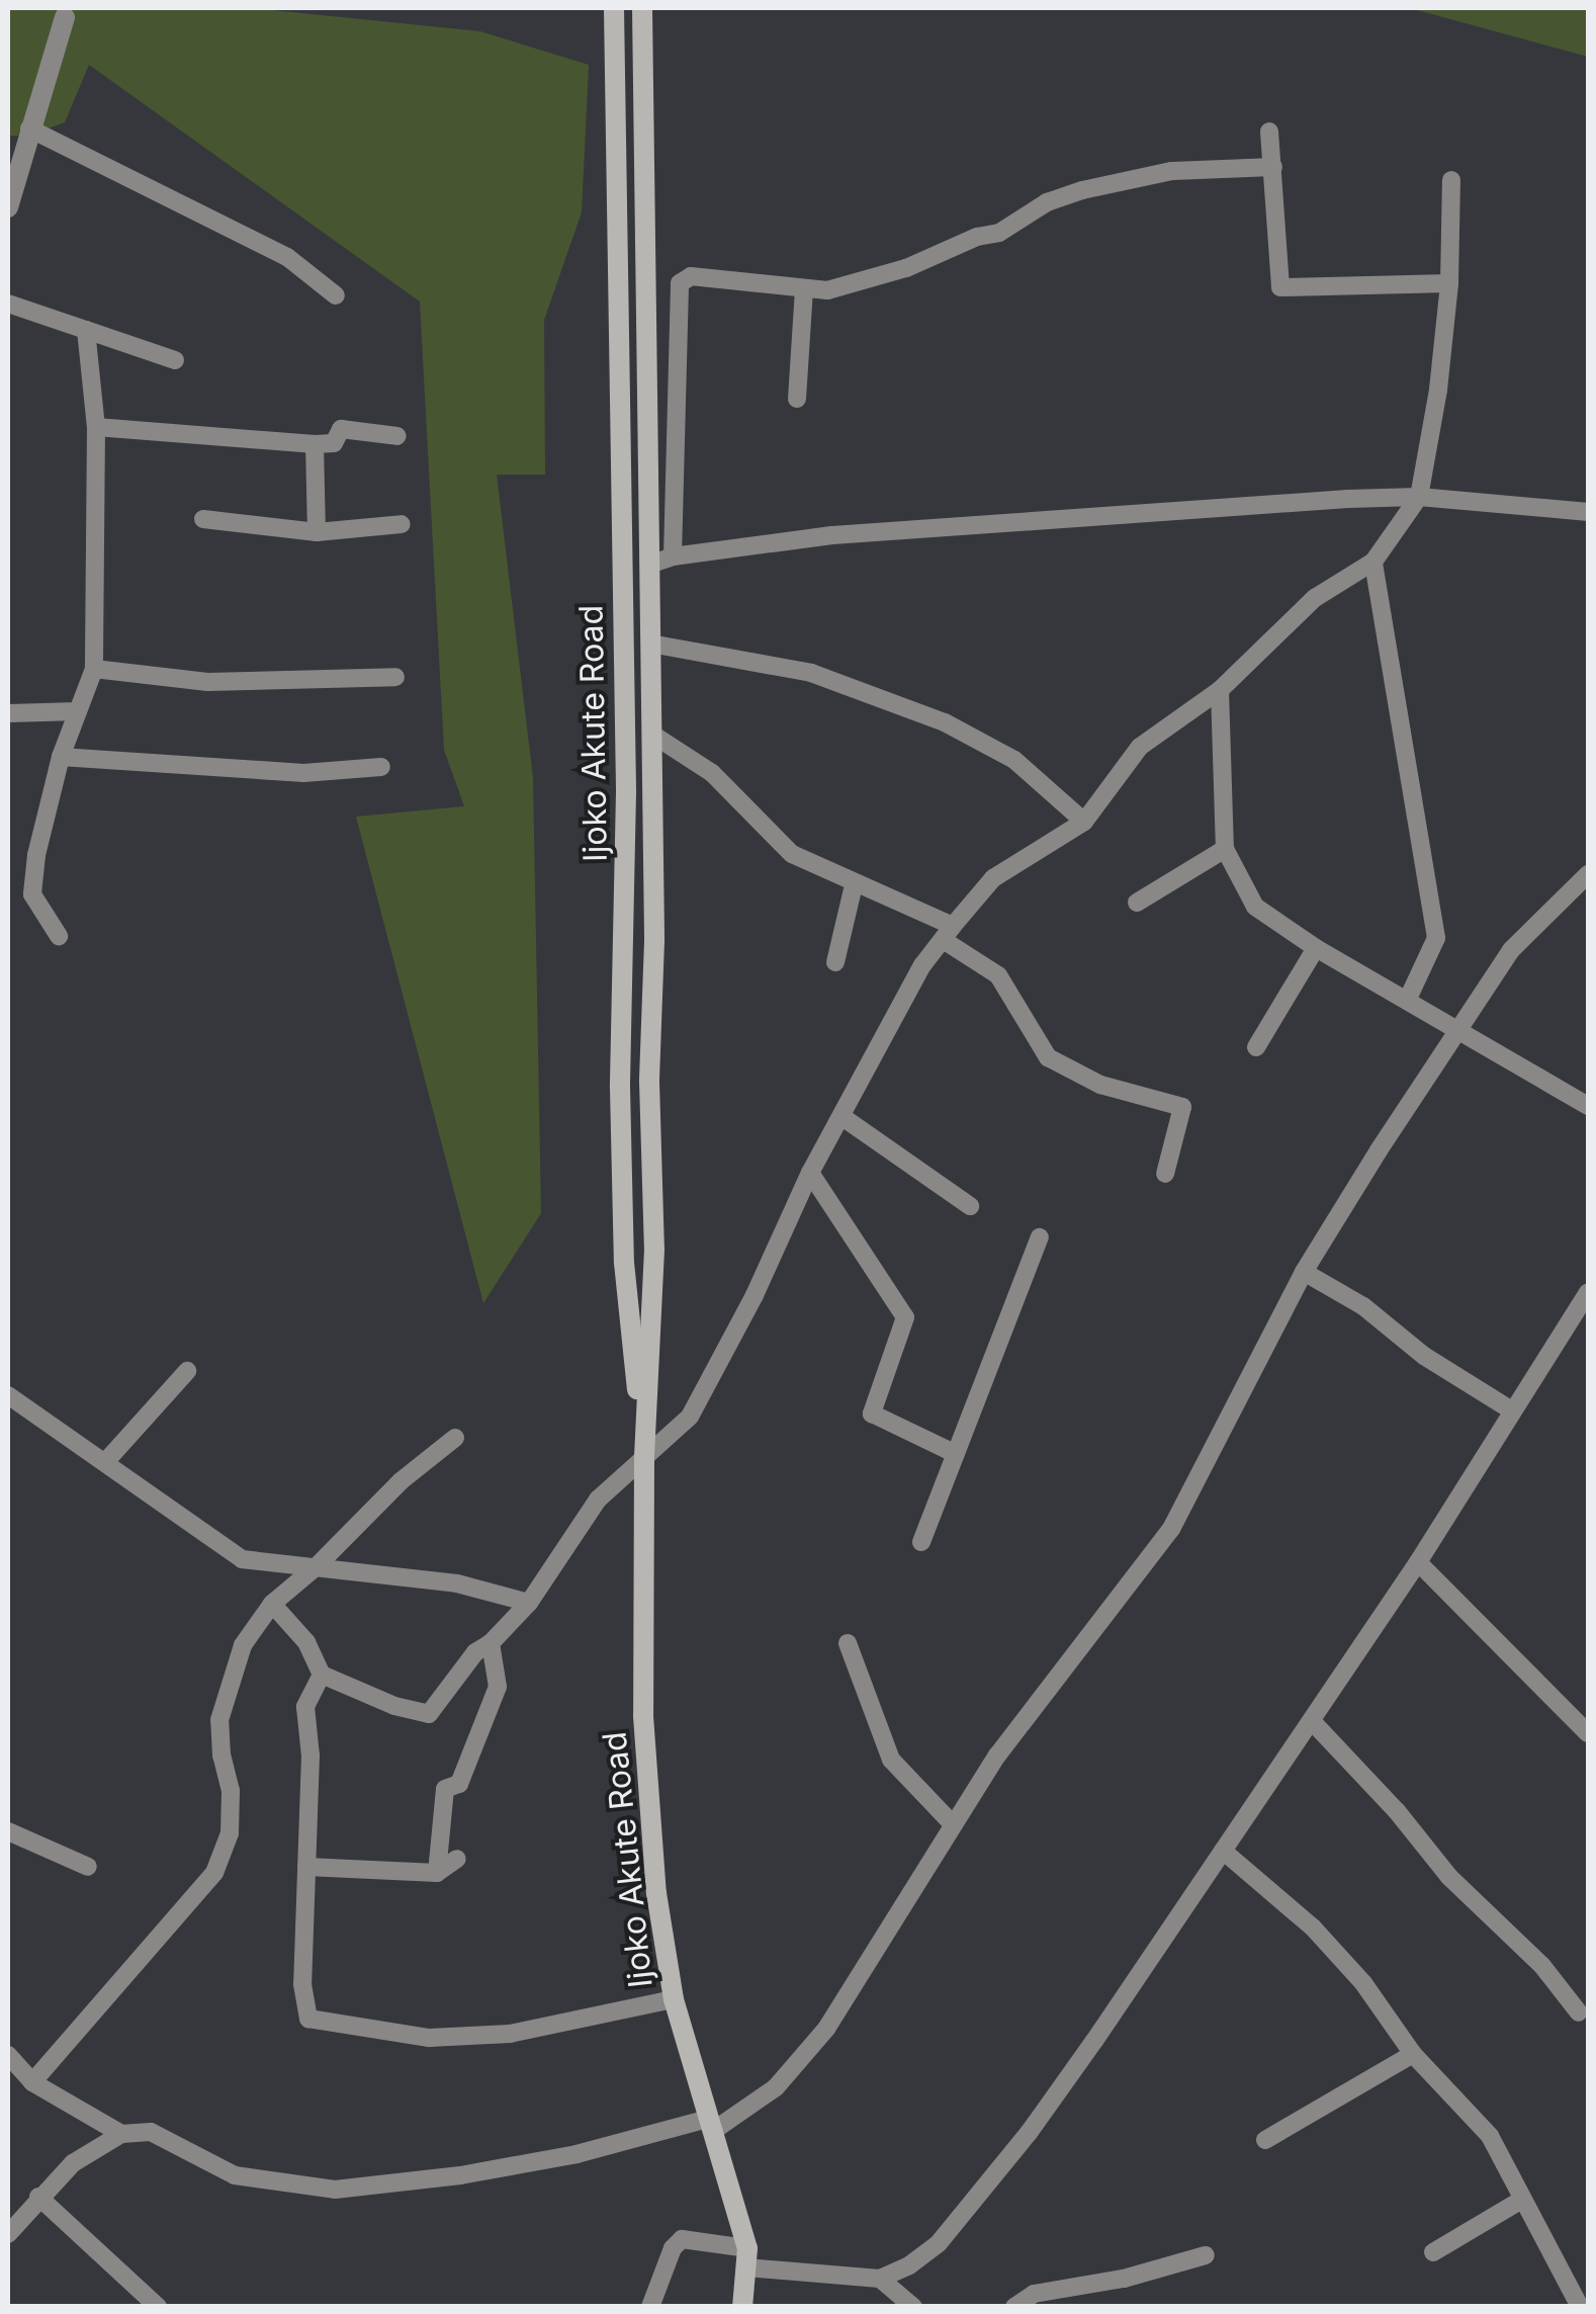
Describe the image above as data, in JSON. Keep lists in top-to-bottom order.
{
  "streets": {
    "main road": ["Ijoko Akute Road"]
  }
}
